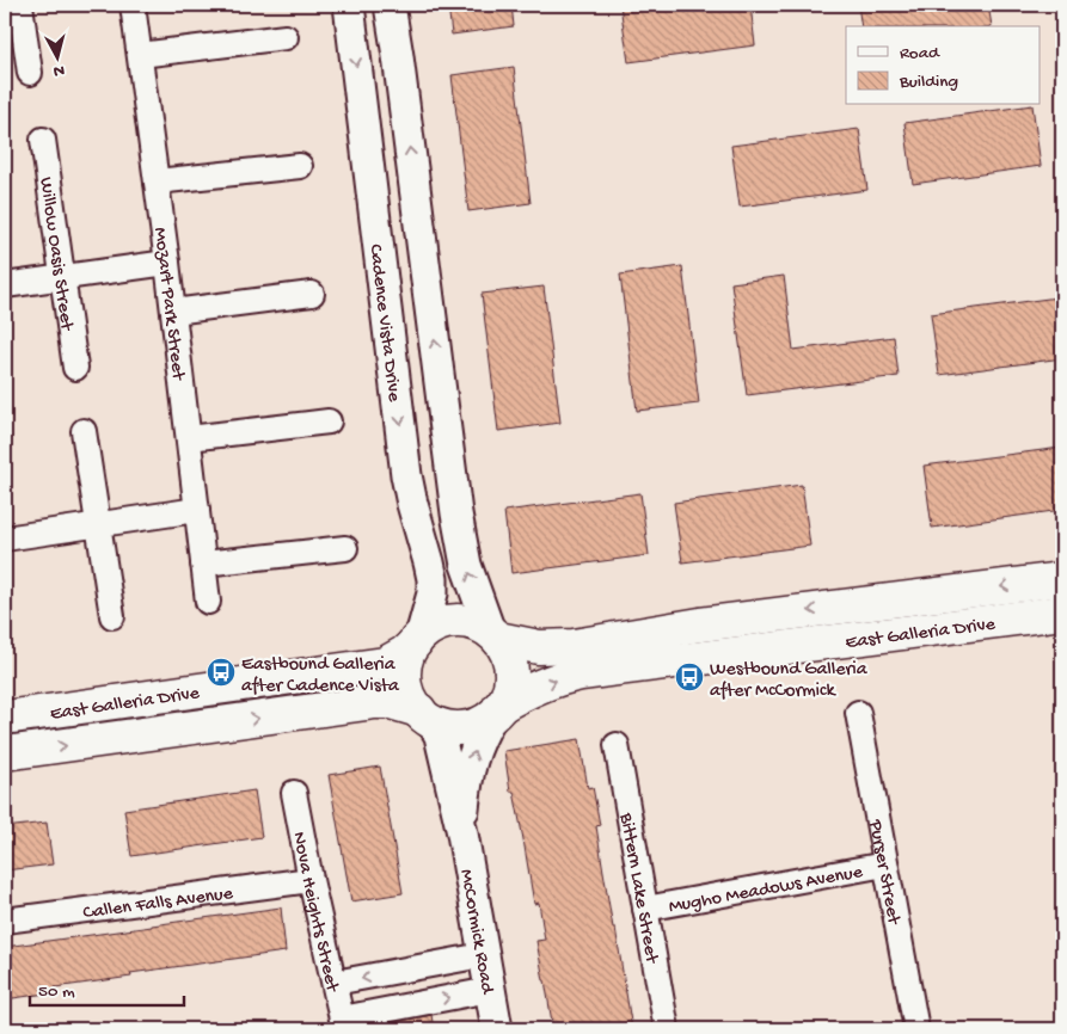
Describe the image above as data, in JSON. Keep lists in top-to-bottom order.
{
  "streets": {
    "main road": ["East Galleria Drive"],
    "street": [
      "Willow Oasis Street",
      "Mozart Park Street",
      "Cadence Vista Drive",
      "Purser Street",
      "Mugho Meadows Avenue",
      "Bittern Lake Street",
      "Callen Falls Avenue",
      "Nova Heights Street",
      "McCormick Road"
    ]
  },
  "crossings": [
    ["Cadence Vista Drive", "East Galleria Drive"],
    ["Cadence Vista Drive", "McCormick Road"],
    ["East Galleria Drive", "McCormick Road"],
    ["Purser Street", "Mugho Meadows Avenue"],
    ["Mugho Meadows Avenue", "Bittern Lake Street"],
    ["Callen Falls Avenue", "Nova Heights Street"]
  ],
  "places": {
    "bus stop": ["Eastbound Galleria after Cadence Vista", "Westbound Galleria after McCormick"]
  },
  "legend": ["Road", "Building"],
  "scale_bar": "50 m",
  "north": "bottom"
}
